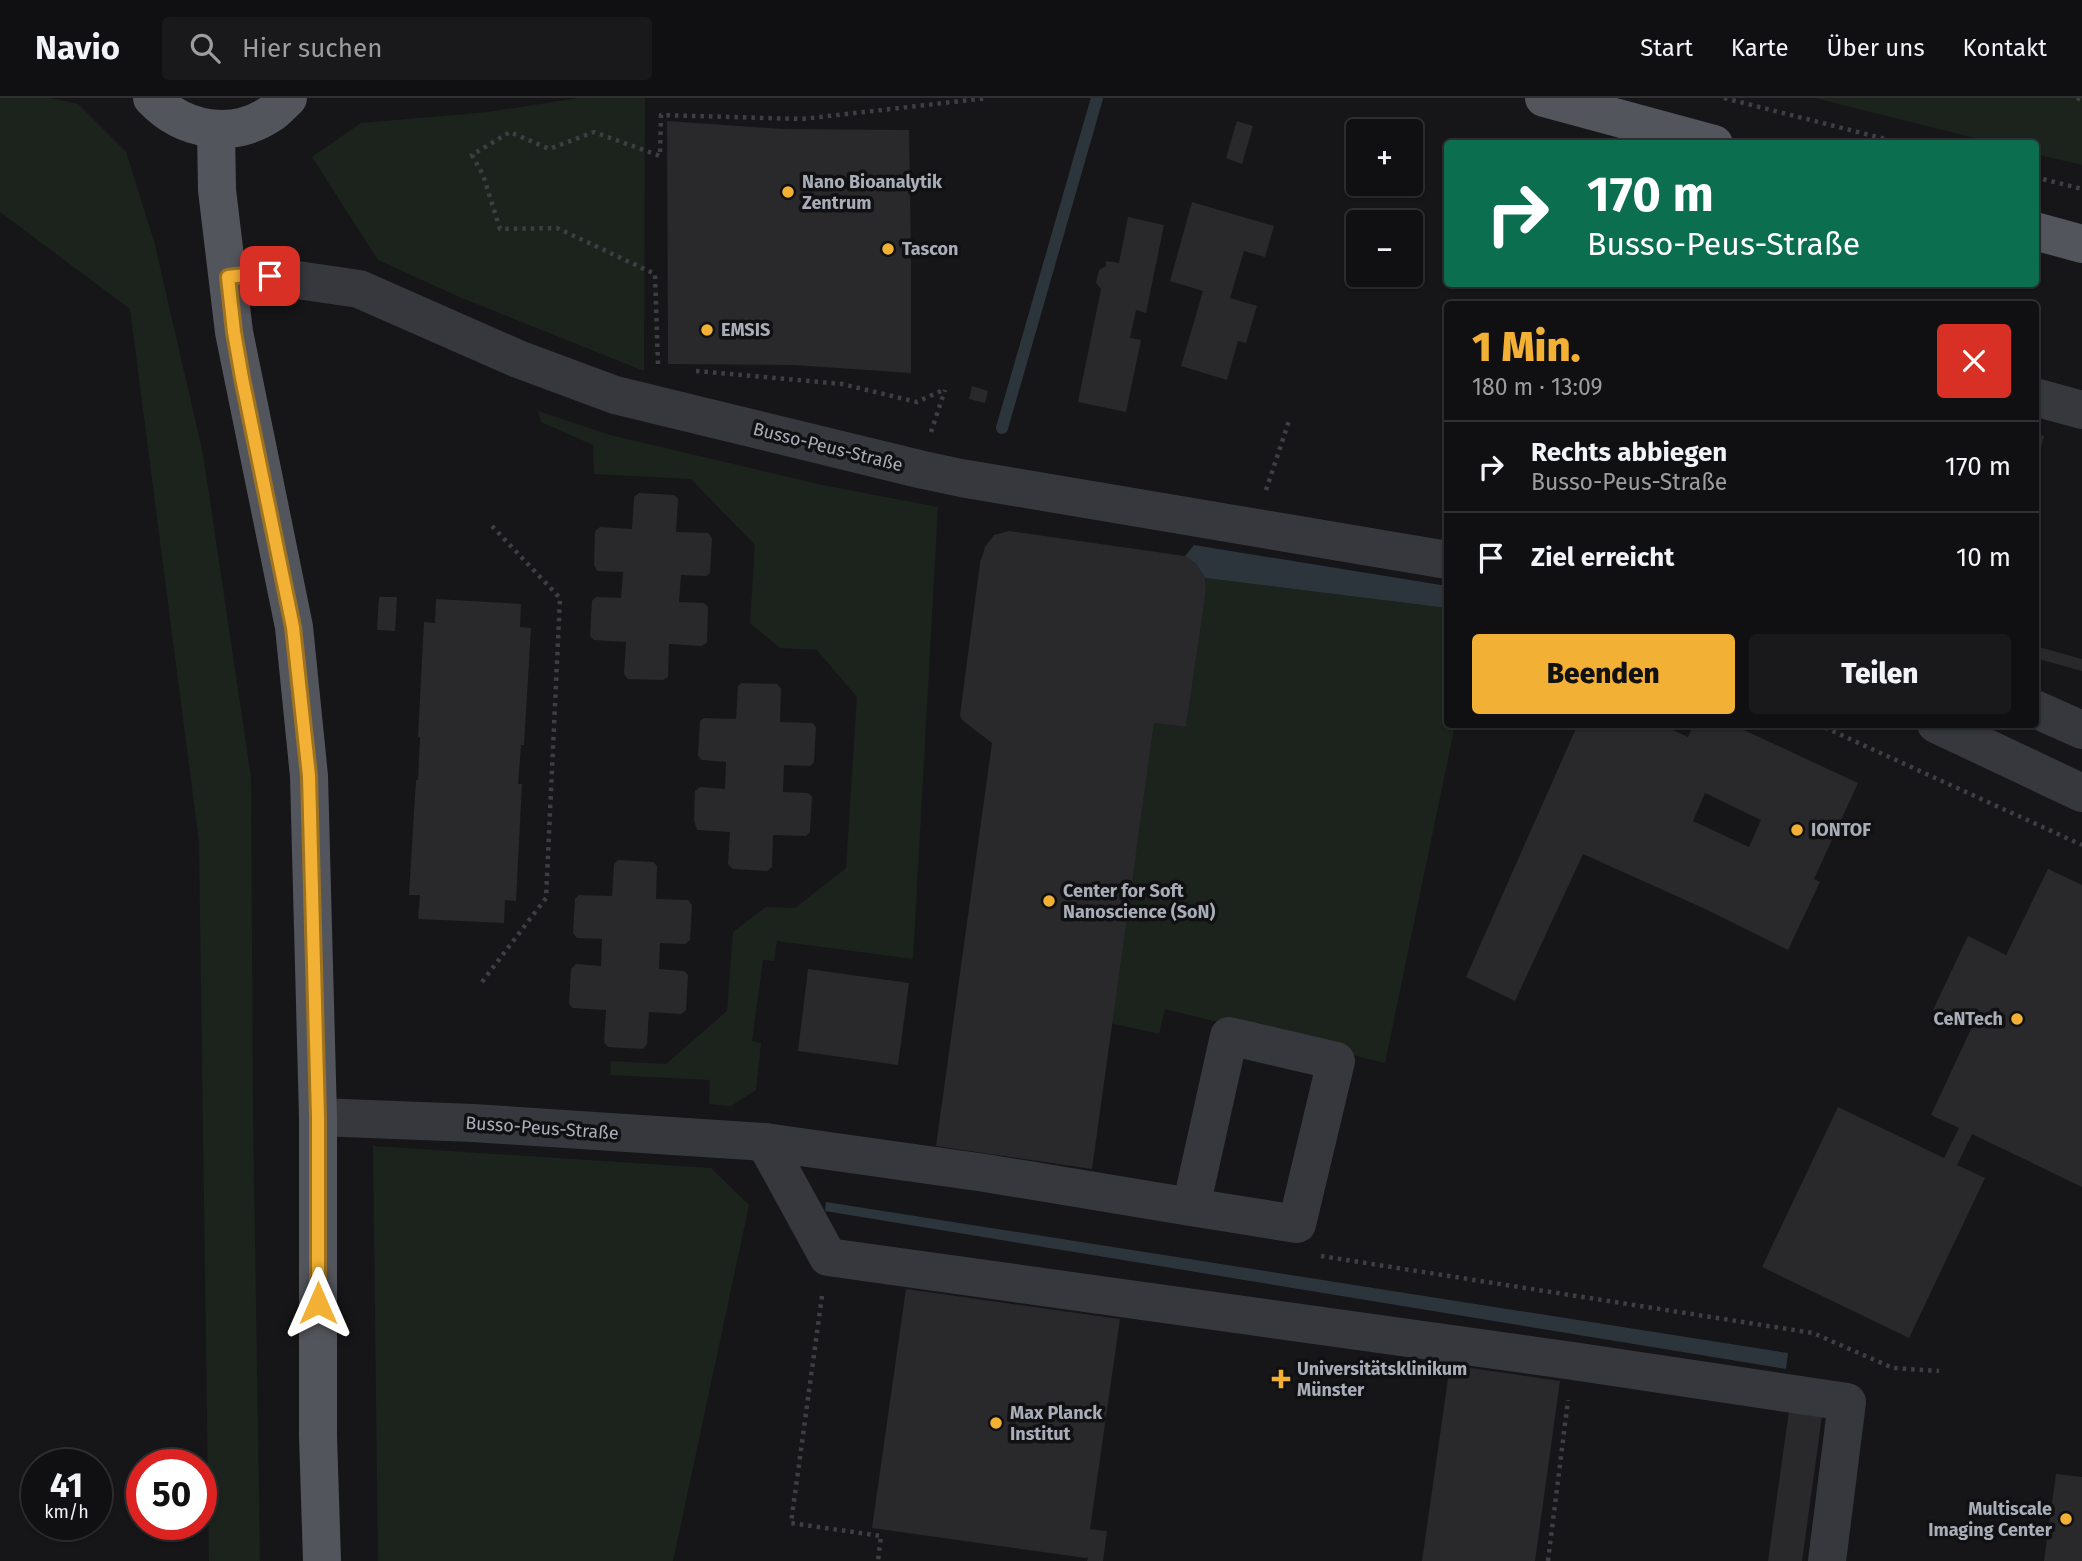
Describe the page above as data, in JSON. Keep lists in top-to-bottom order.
{
  "streets": {
    "street": ["Busso-Peus-Straße"]
  },
  "places": {
    "other": [
      "Nano Bioanalytik Zentrum",
      "Tascon",
      "EMSIS",
      "IONTOF",
      "Center for Soft Nanoscience (SoN)",
      "CeNTech",
      "Max Planck Institut",
      "Multiscale Imaging Center"
    ],
    "health": ["Universitätsklinikum Münster"]
  },
  "page": {
    "header": "Navio",
    "search": "Hier suchen",
    "nav": [
      "Start",
      "Karte",
      "Über uns",
      "Kontakt"
    ],
    "map_buttons": ["+", "−"],
    "turn": ["170 m", "Busso-Peus-Straße"],
    "heading": ["1 Min.", "180 m · 13:09"],
    "list": [
      {
        "name": "Rechts abbiegen",
        "note": "Busso-Peus-Straße",
        "value": "170 m"
      },
      {
        "name": "Ziel erreicht",
        "value": "10 m"
      }
    ],
    "buttons": ["Beenden", "Teilen"],
    "speed": "41 km/h",
    "limit": "50"
  }
}
